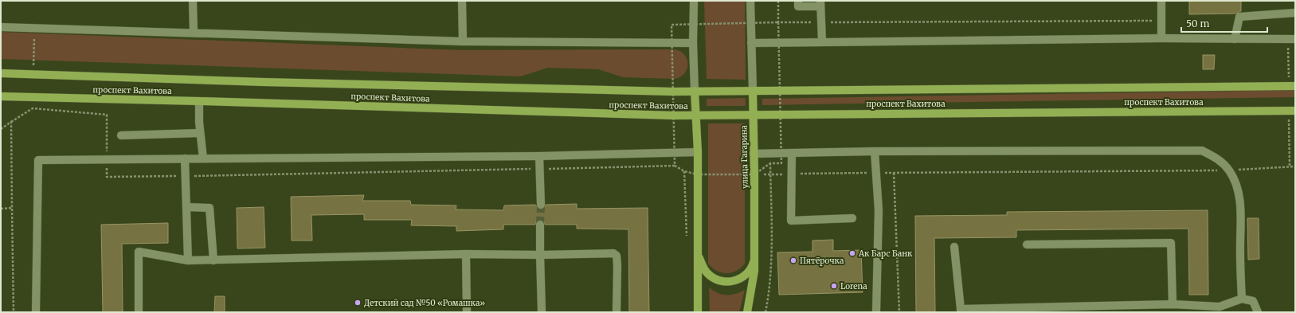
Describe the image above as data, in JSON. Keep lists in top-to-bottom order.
{
  "streets": {
    "main road": ["проспект Вахитова", "улица Гагарина"]
  },
  "crossings": [
    ["проспект Вахитова", "улица Гагарина"]
  ],
  "places": [
    "Ак Барс Банк",
    "Пятёрочка",
    "Lorena",
    "Детский сад №50 «Ромашка»"
  ],
  "scale_bar": "50 m"
}
